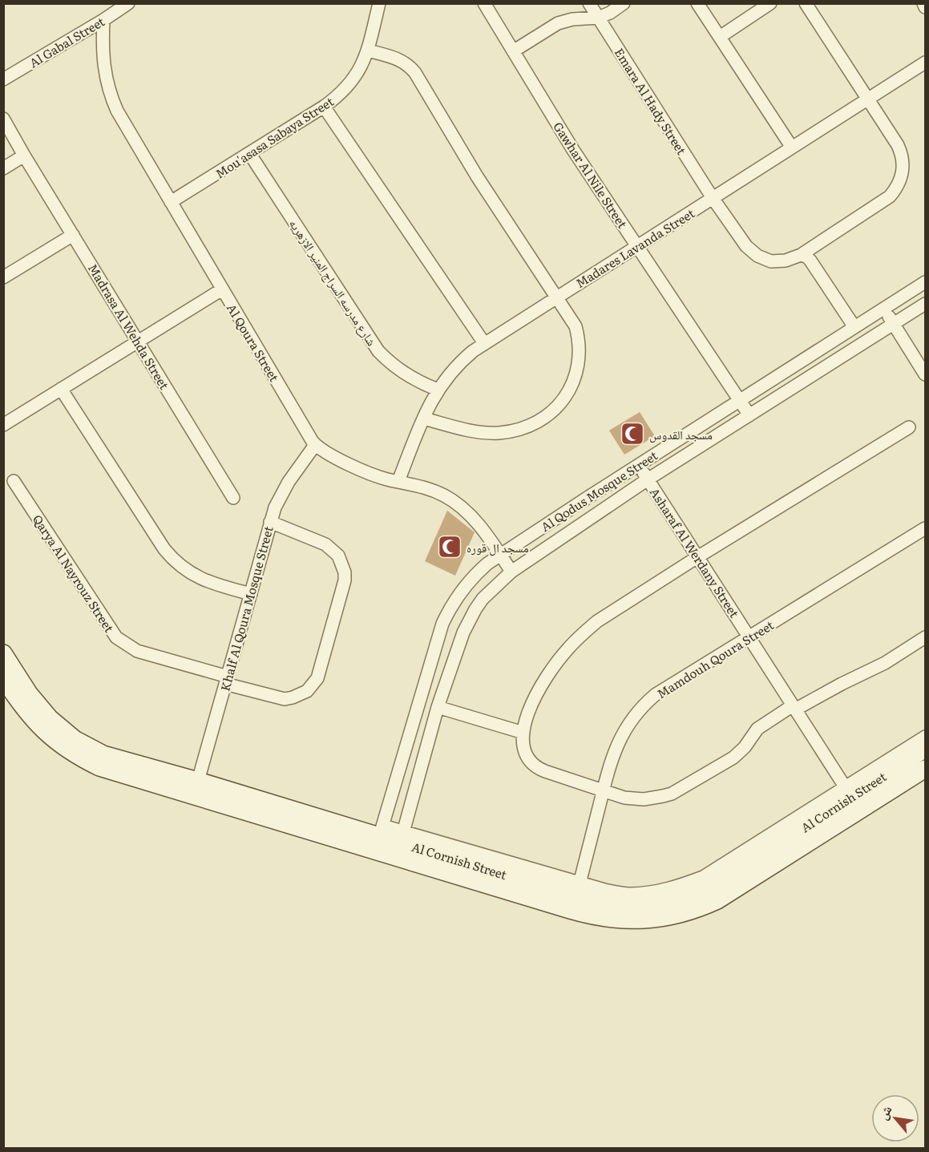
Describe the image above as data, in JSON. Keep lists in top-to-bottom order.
{
  "streets": {
    "street": [
      "Al Gabal Street",
      "Emara Al Hady Street",
      "Mou'asasa Sabaya Street",
      "Gawhar Al Nile Street",
      "Madares Lavanda Street",
      "شارع مدرسه السراج المنير الازهريه",
      "Madrasa Al Wehda Street",
      "Al Qoura Street",
      "Al Qodus Mosque Street",
      "Asharaf Al Werdany Street",
      "Qarya Al Nayrouz Street",
      "Khalf Al Qoura Mosque Street",
      "Mamdouh Qoura Street",
      "Al Cornish Street"
    ]
  },
  "crossings": [
    ["Al Gabal Street", "Al Qoura Street"],
    ["Emara Al Hady Street", "Madares Lavanda Street"],
    ["Mou'asasa Sabaya Street", "شارع مدرسه السراج المنير الازهريه"],
    ["Mou'asasa Sabaya Street", "Al Qoura Street"],
    ["Gawhar Al Nile Street", "Madares Lavanda Street"],
    ["Gawhar Al Nile Street", "Al Qodus Mosque Street"],
    ["Madares Lavanda Street", "شارع مدرسه السراج المنير الازهريه"],
    ["Madares Lavanda Street", "Al Qoura Street"],
    ["Al Qoura Street", "Al Qodus Mosque Street"],
    ["Al Qoura Street", "Khalf Al Qoura Mosque Street"],
    ["Al Qodus Mosque Street", "Asharaf Al Werdany Street"],
    ["Al Qodus Mosque Street", "Al Cornish Street"],
    ["Asharaf Al Werdany Street", "Mamdouh Qoura Street"],
    ["Asharaf Al Werdany Street", "Al Cornish Street"],
    ["Qarya Al Nayrouz Street", "Khalf Al Qoura Mosque Street"],
    ["Khalf Al Qoura Mosque Street", "Al Cornish Street"]
  ],
  "places": {
    "mosque": ["مسجد القدوس", "مسجد ال قوره"]
  },
  "north": "top left"
}
